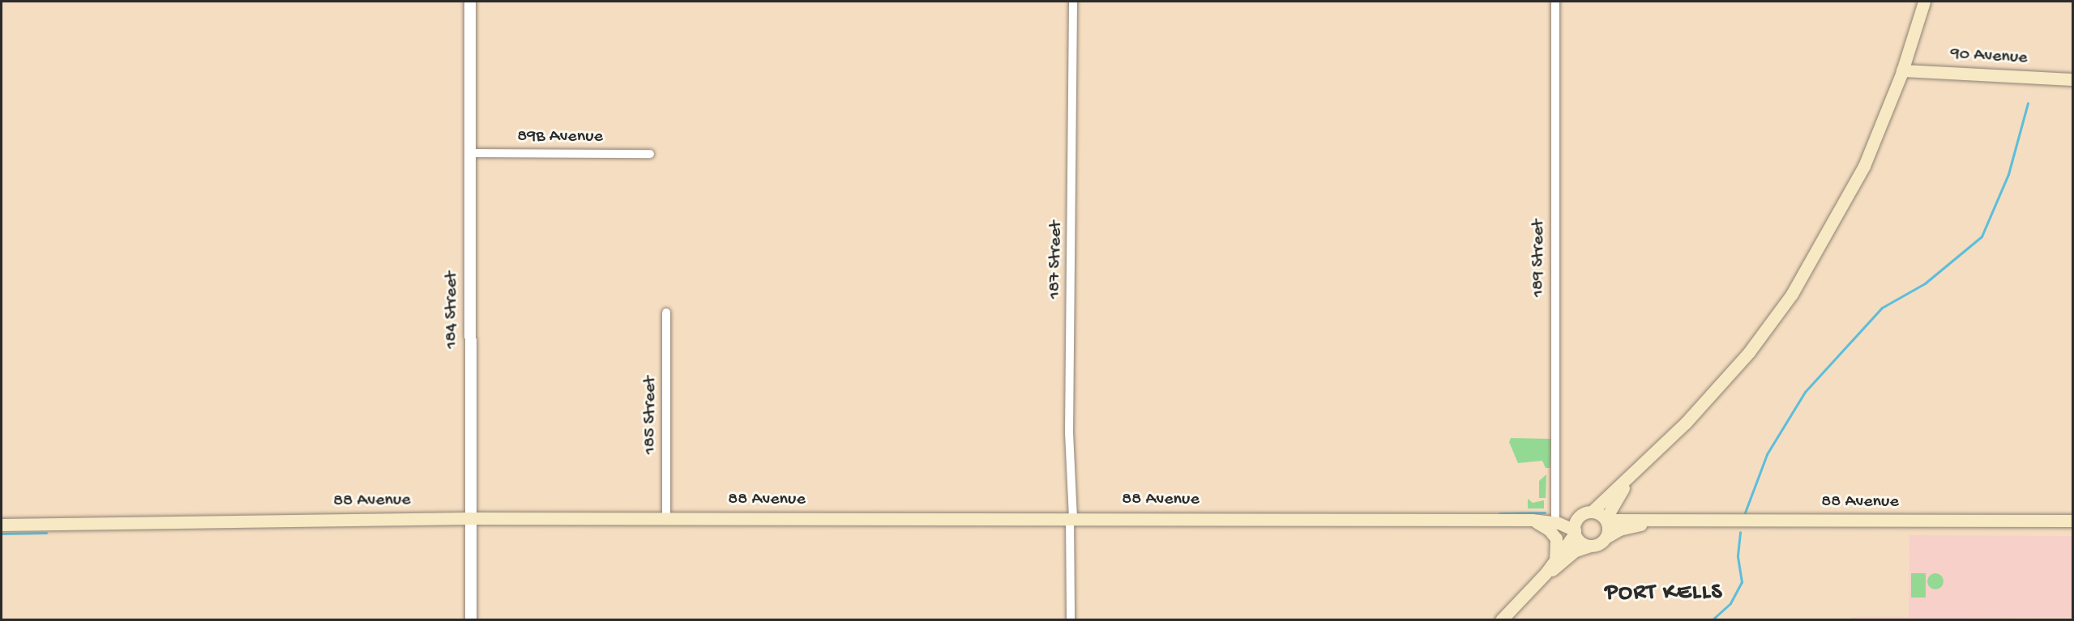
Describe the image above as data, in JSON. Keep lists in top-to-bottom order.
{
  "streets": {
    "main road": ["90 Avenue", "88 Avenue"],
    "street": [
      "89B Avenue",
      "189 Street",
      "187 Street",
      "184 Street",
      "185 Street"
    ]
  },
  "crossings": [
    ["89B Avenue", "184 Street"],
    ["189 Street", "88 Avenue"],
    ["187 Street", "88 Avenue"],
    ["184 Street", "88 Avenue"],
    ["185 Street", "88 Avenue"]
  ],
  "districts": ["PORT KELLS"]
}
